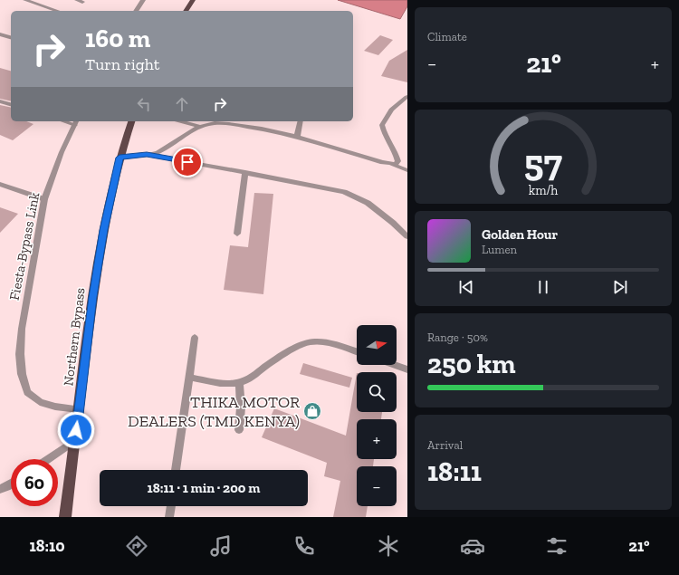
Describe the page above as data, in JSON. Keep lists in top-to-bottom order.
{
  "streets": {
    "main road": ["Northern Bypass"],
    "street": ["Fiesta-Bypass Link"]
  },
  "crossings": [
    ["Fiesta-Bypass Link", "Northern Bypass"]
  ],
  "places": {
    "shop": ["THIKA MOTOR DEALERS (TMD KENYA)"]
  },
  "north": "right",
  "page": {
    "tile": [
      "Climate",
      ["Range · 50%", "250 km"],
      ["Arrival", "18:11"]
    ],
    "turn": ["160 m", "Turn right"],
    "heat": ["−", "21°", "+"],
    "song": ["Golden Hour", "Lumen"],
    "map_buttons": ["+", "−"],
    "limit": "60",
    "trip": "18:11 · 1 min · 200 m",
    "tabs": ["18:10", "21°"],
    "gauge": ["57", "km/h"]
  }
}
